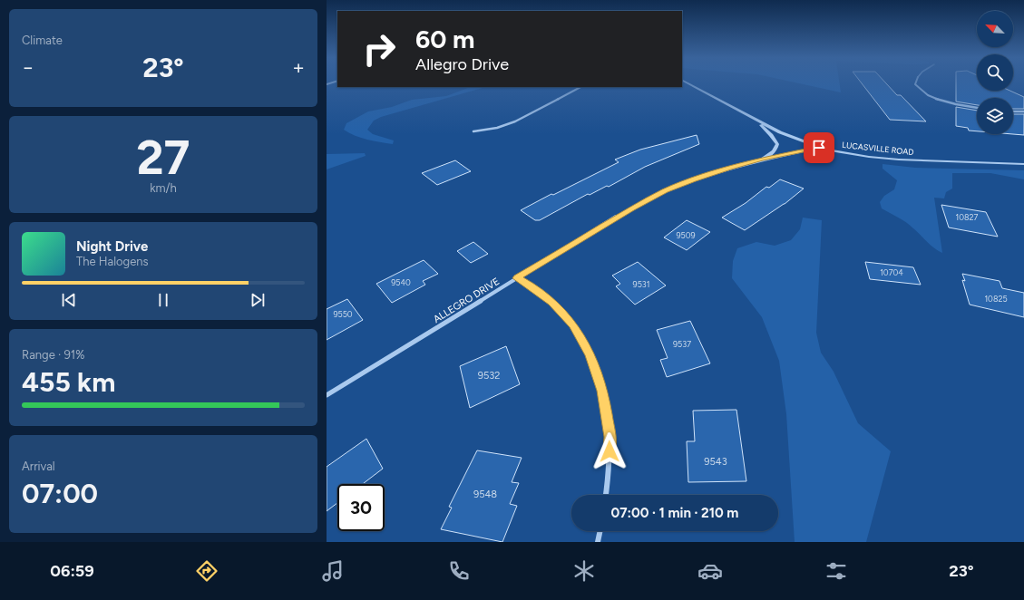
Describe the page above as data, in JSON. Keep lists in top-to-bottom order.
{
  "streets": {
    "street": ["LUCASVILLE ROAD", "ALLEGRO DRIVE"]
  },
  "crossings": [
    ["LUCASVILLE ROAD", "ALLEGRO DRIVE"]
  ],
  "house_numbers": [
    "10827",
    "9509",
    "10704",
    "9540",
    "9531",
    "10825",
    "9550",
    "9537",
    "9532",
    "9543",
    "9548"
  ],
  "north": "top left",
  "page": {
    "tile": [
      "Climate",
      ["27", "km/h"],
      ["Range · 91%", "455 km"],
      ["Arrival", "07:00"]
    ],
    "turn": ["60 m", "Allegro Drive"],
    "heat": ["−", "23°", "+"],
    "song": ["Night Drive", "The Halogens"],
    "limit": "30",
    "trip": "07:00 · 1 min · 210 m",
    "tabs": ["06:59", "23°"]
  }
}
